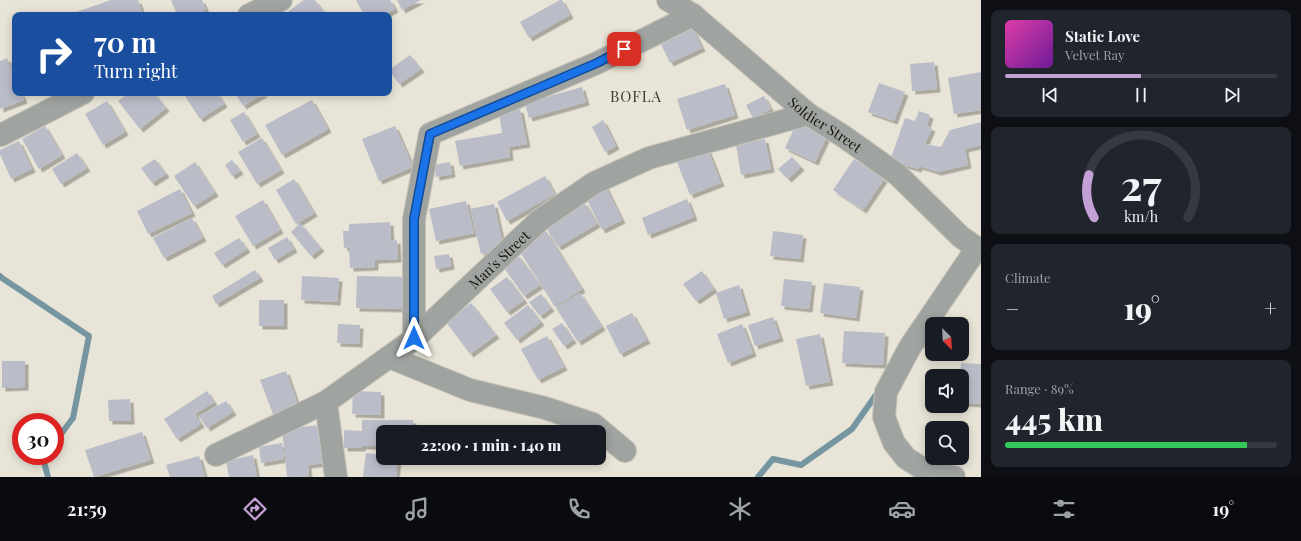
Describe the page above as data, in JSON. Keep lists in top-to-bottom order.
{
  "streets": {
    "street": ["Soldier Street", "Man's Street"]
  },
  "crossings": [
    ["Soldier Street", "Man's Street"]
  ],
  "districts": ["BOFLA"],
  "north": "bottom right",
  "page": {
    "turn": ["70 m", "Turn right"],
    "song": ["Static Love", "Velvet Ray"],
    "tile": [
      "Climate",
      ["Range · 89%", "445 km"]
    ],
    "heat": ["−", "19°", "+"],
    "limit": "30",
    "trip": "22:00 · 1 min · 140 m",
    "tabs": ["21:59", "19°"],
    "gauge": ["27", "km/h"]
  }
}
